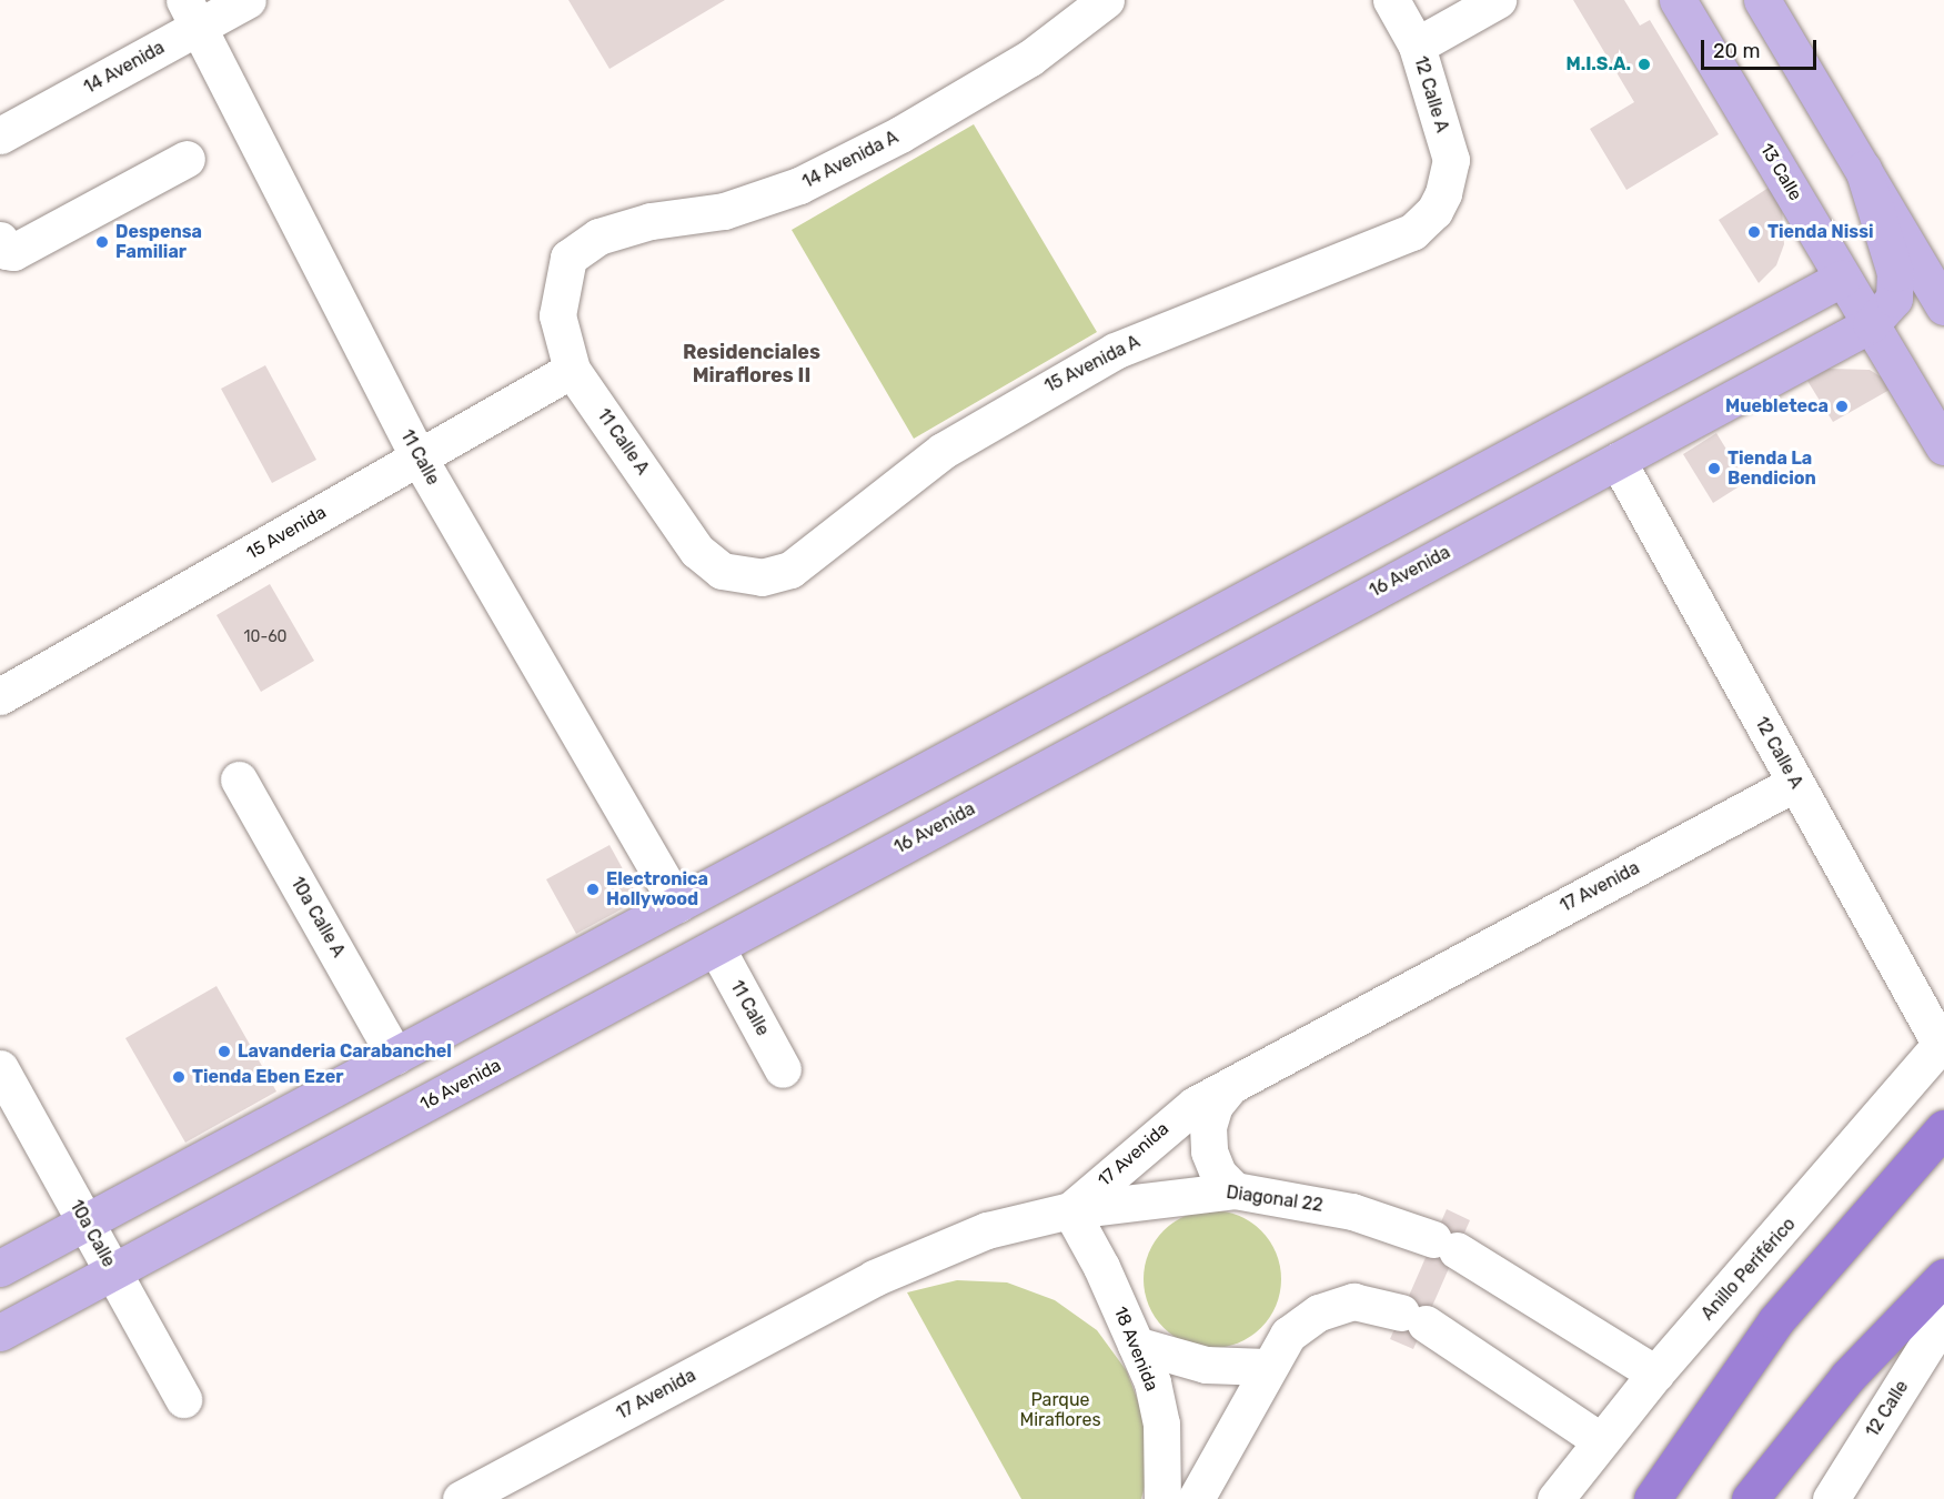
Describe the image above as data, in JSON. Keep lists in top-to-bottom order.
{
  "streets": {
    "main road": ["13 Calle", "16 Avenida"],
    "street": [
      "14 Avenida",
      "12 Calle A",
      "14 Avenida A",
      "15 Avenida A",
      "11 Calle A",
      "11 Calle",
      "15 Avenida",
      "17 Avenida",
      "10a Calle A",
      "Diagonal 22",
      "10a Calle",
      "Anillo Periférico",
      "18 Avenida",
      "12 Calle"
    ]
  },
  "crossings": [
    ["14 Avenida", "11 Calle"],
    ["12 Calle A", "15 Avenida A"],
    ["12 Calle A", "16 Avenida"],
    ["12 Calle A", "17 Avenida"],
    ["12 Calle A", "Anillo Periférico"],
    ["14 Avenida A", "11 Calle A"],
    ["13 Calle", "16 Avenida"],
    ["15 Avenida A", "11 Calle A"],
    ["11 Calle A", "15 Avenida"],
    ["11 Calle", "15 Avenida"],
    ["11 Calle", "16 Avenida"],
    ["16 Avenida", "10a Calle"],
    ["17 Avenida", "Diagonal 22"],
    ["17 Avenida", "18 Avenida"],
    ["Diagonal 22", "Anillo Periférico"],
    ["Diagonal 22", "18 Avenida"]
  ],
  "districts": ["Residenciales Miraflores II"],
  "parks": ["Parque Miraflores"],
  "places": [
    "M.I.S.A.",
    "Tienda Nissi",
    "Despensa Familiar",
    "Muebleteca",
    "Tienda La Bendicion",
    "Electronica Hollywood",
    "Lavanderia Carabanchel",
    "Tienda Eben Ezer"
  ],
  "house_numbers": ["10-60"],
  "scale_bar": "20 m"
}
